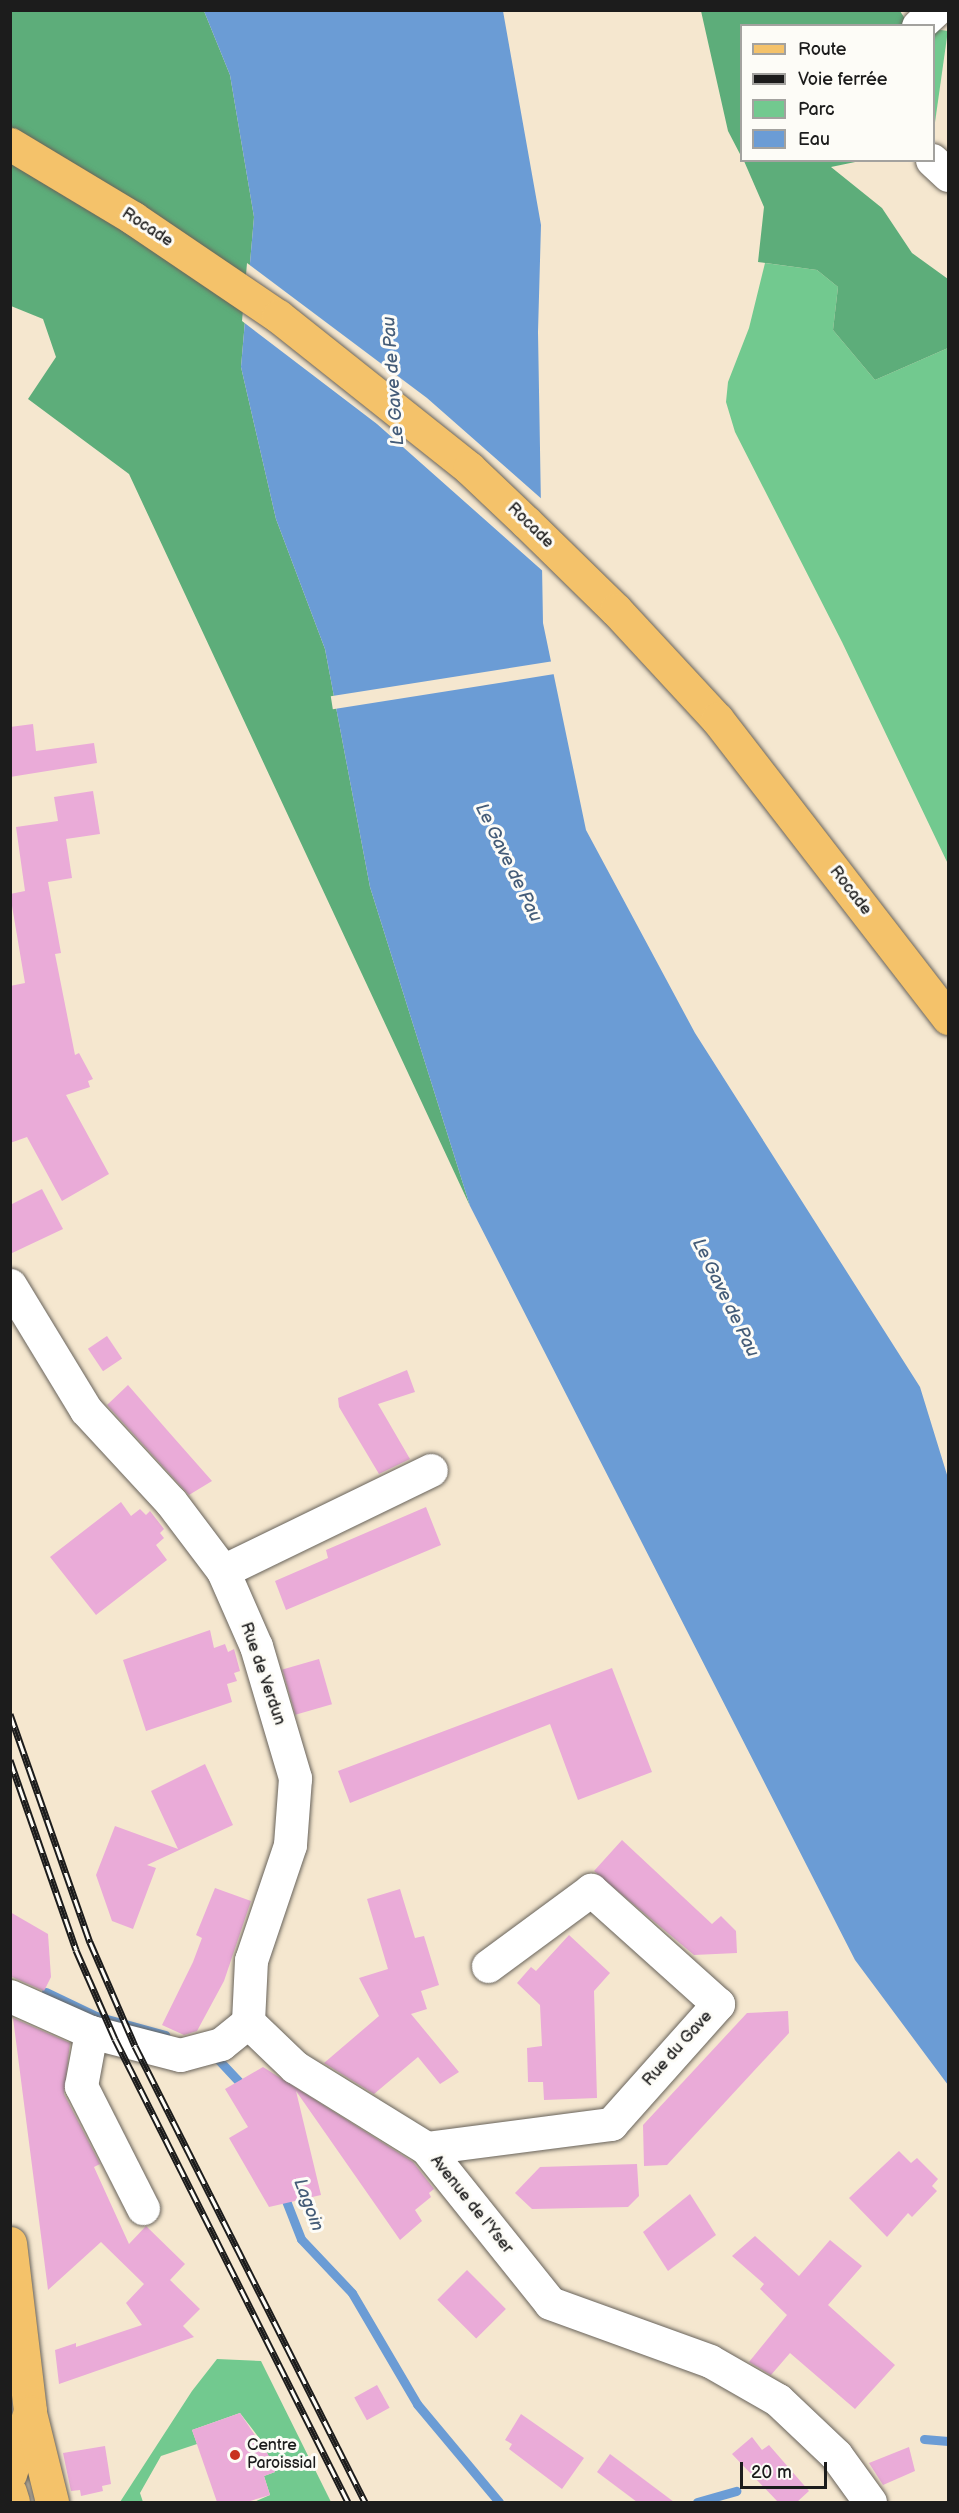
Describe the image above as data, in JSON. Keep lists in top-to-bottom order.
{
  "streets": {
    "main road": ["Rocade"],
    "street": ["Rue de Verdun", "Rue du Gave", "Avenue de l'Yser"]
  },
  "crossings": [
    ["Rue de Verdun", "Avenue de l'Yser"],
    ["Rue du Gave", "Avenue de l'Yser"]
  ],
  "water": ["Le Gave de Pau", "Lagoin"],
  "places": ["Centre Paroissial"],
  "legend": [
    "Route",
    "Voie ferrée",
    "Parc",
    "Eau"
  ],
  "scale_bar": "20 m"
}
